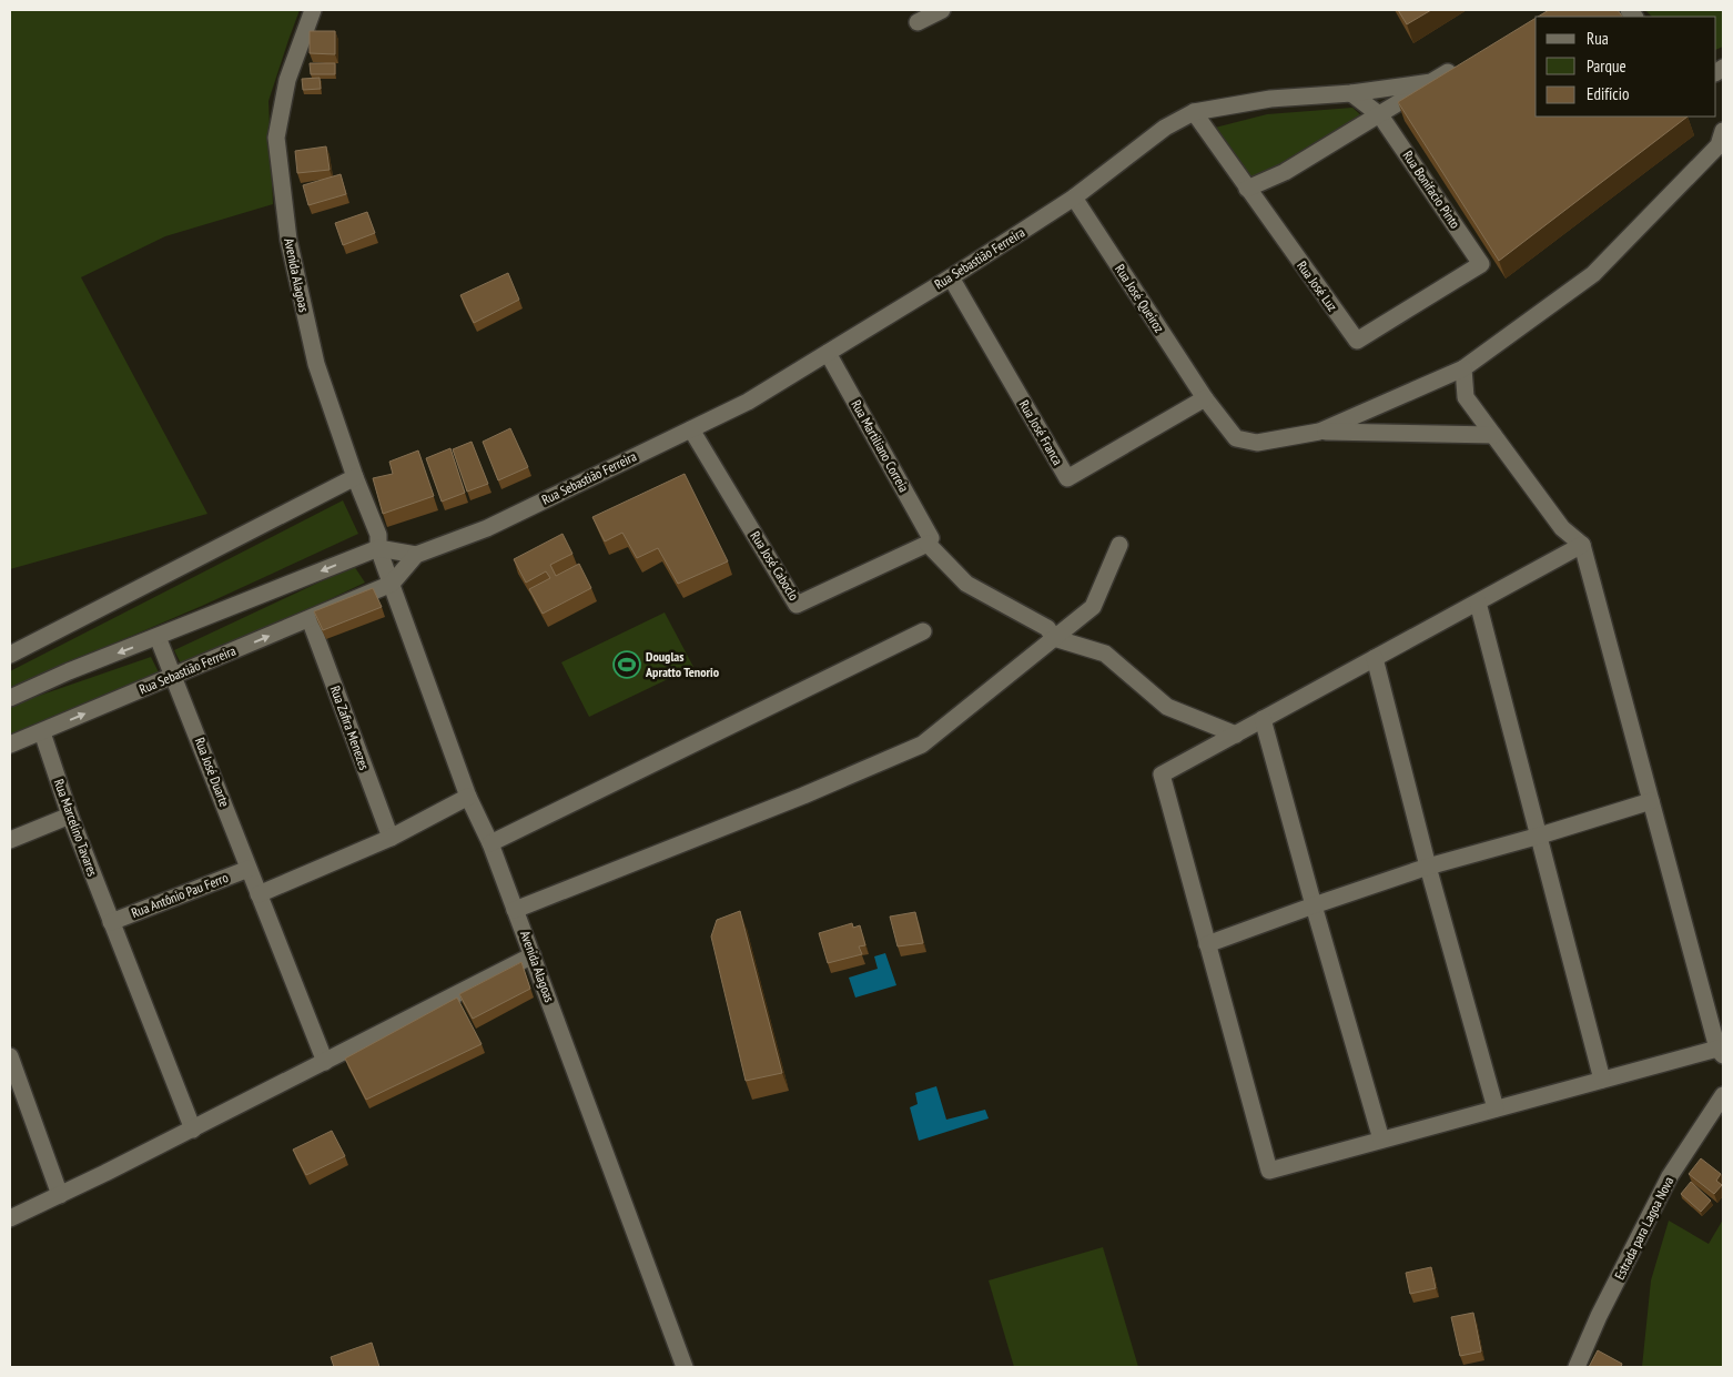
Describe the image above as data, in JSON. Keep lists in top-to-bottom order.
{
  "streets": {
    "street": [
      "Rua Bonifacio Pinto",
      "Rua Sebastião Ferreira",
      "Avenida Alagoas",
      "Rua José Luz",
      "Rua José Queiroz",
      "Rua José Franca",
      "Rua Martiliano Correia",
      "Rua José Caboclo",
      "Rua Zafira Menezes",
      "Rua José Duarte",
      "Rua Marcelino Tavares",
      "Rua Antônio Pau Ferro",
      "Estrada para Lagoa Nova"
    ]
  },
  "crossings": [
    ["Rua Bonifacio Pinto", "Rua Sebastião Ferreira"],
    ["Rua Bonifacio Pinto", "Rua José Luz"],
    ["Rua Sebastião Ferreira", "Avenida Alagoas"],
    ["Rua Sebastião Ferreira", "Rua José Luz"],
    ["Rua Sebastião Ferreira", "Rua José Queiroz"],
    ["Rua Sebastião Ferreira", "Rua José Franca"],
    ["Rua Sebastião Ferreira", "Rua Martiliano Correia"],
    ["Rua Sebastião Ferreira", "Rua José Caboclo"],
    ["Rua Sebastião Ferreira", "Rua Zafira Menezes"],
    ["Rua Sebastião Ferreira", "Rua José Duarte"],
    ["Rua Sebastião Ferreira", "Rua Marcelino Tavares"],
    ["Rua José Queiroz", "Rua José Franca"],
    ["Rua Martiliano Correia", "Rua José Caboclo"],
    ["Rua José Duarte", "Rua Antônio Pau Ferro"],
    ["Rua Marcelino Tavares", "Rua Antônio Pau Ferro"]
  ],
  "places": {
    "sports": ["Douglas Apratto Tenorio"]
  },
  "legend": ["Rua", "Parque", "Edifício"]
}
